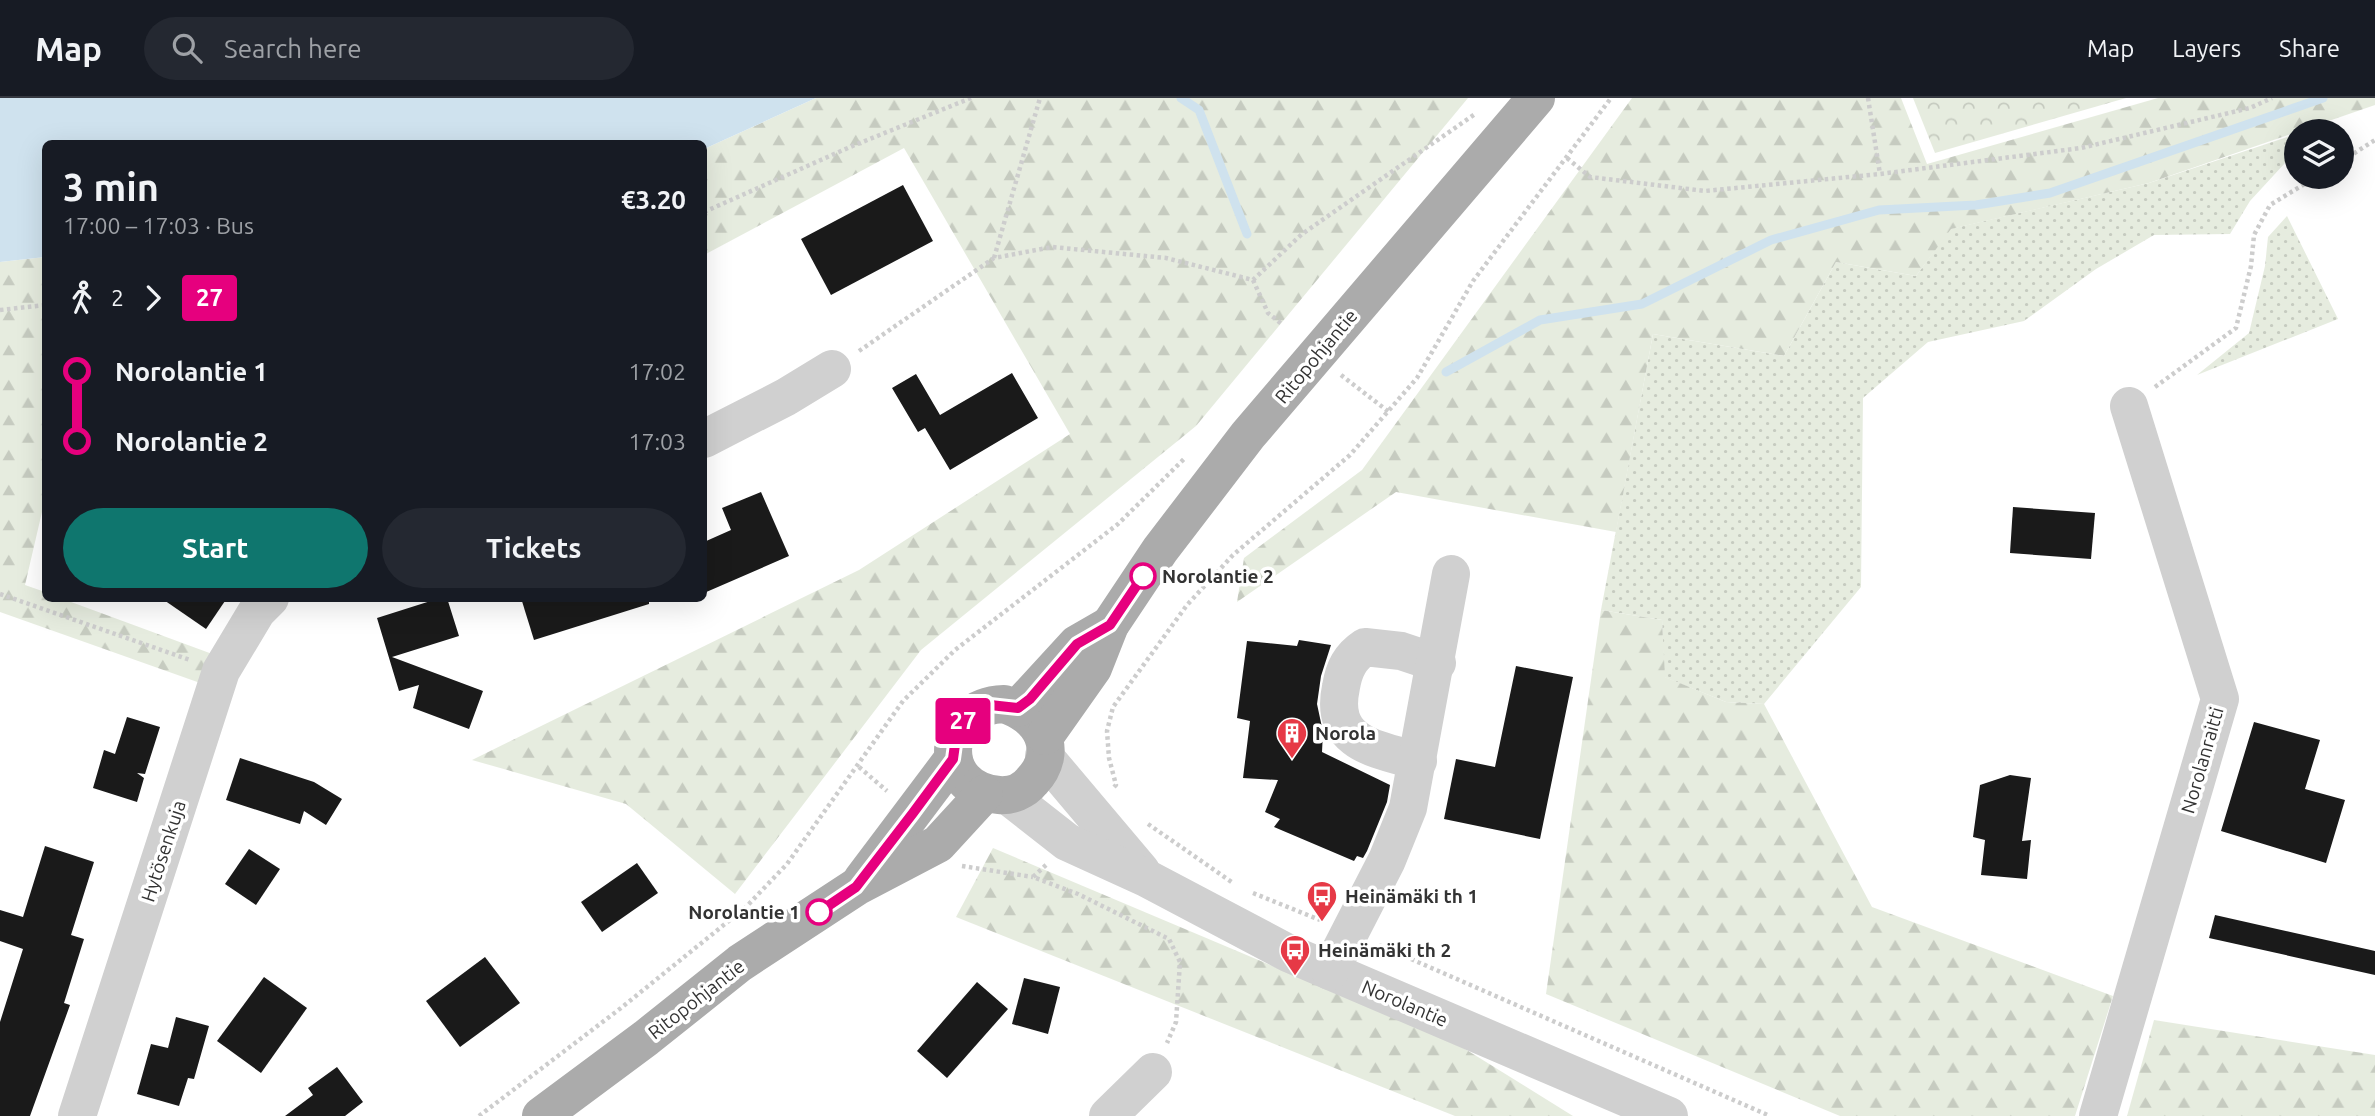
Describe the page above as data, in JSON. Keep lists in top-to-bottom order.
{
  "streets": {
    "main road": ["Ritopohjantie"],
    "street": ["Norolanraitti", "Hytösenkuja", "Norolantie"]
  },
  "crossings": [
    ["Ritopohjantie", "Norolantie"]
  ],
  "places": {
    "other": ["Norolantie 2", "Norolantie 1"],
    "building": ["Norola"],
    "bus stop": ["Heinämäki th 1", "Heinämäki th 2"]
  },
  "lines": ["bus line 27"],
  "page": {
    "header": "Map",
    "search": "Search here",
    "nav": ["Map", "Layers", "Share"],
    "on_map": "27",
    "heading": ["3 min", "17:00 – 17:03 · Bus", "€3.20"],
    "legs": ["2", "27"],
    "list": [
      {
        "name": "Norolantie 1",
        "value": "17:02"
      },
      {
        "name": "Norolantie 2",
        "value": "17:03"
      }
    ],
    "buttons": ["Start", "Tickets"]
  }
}
